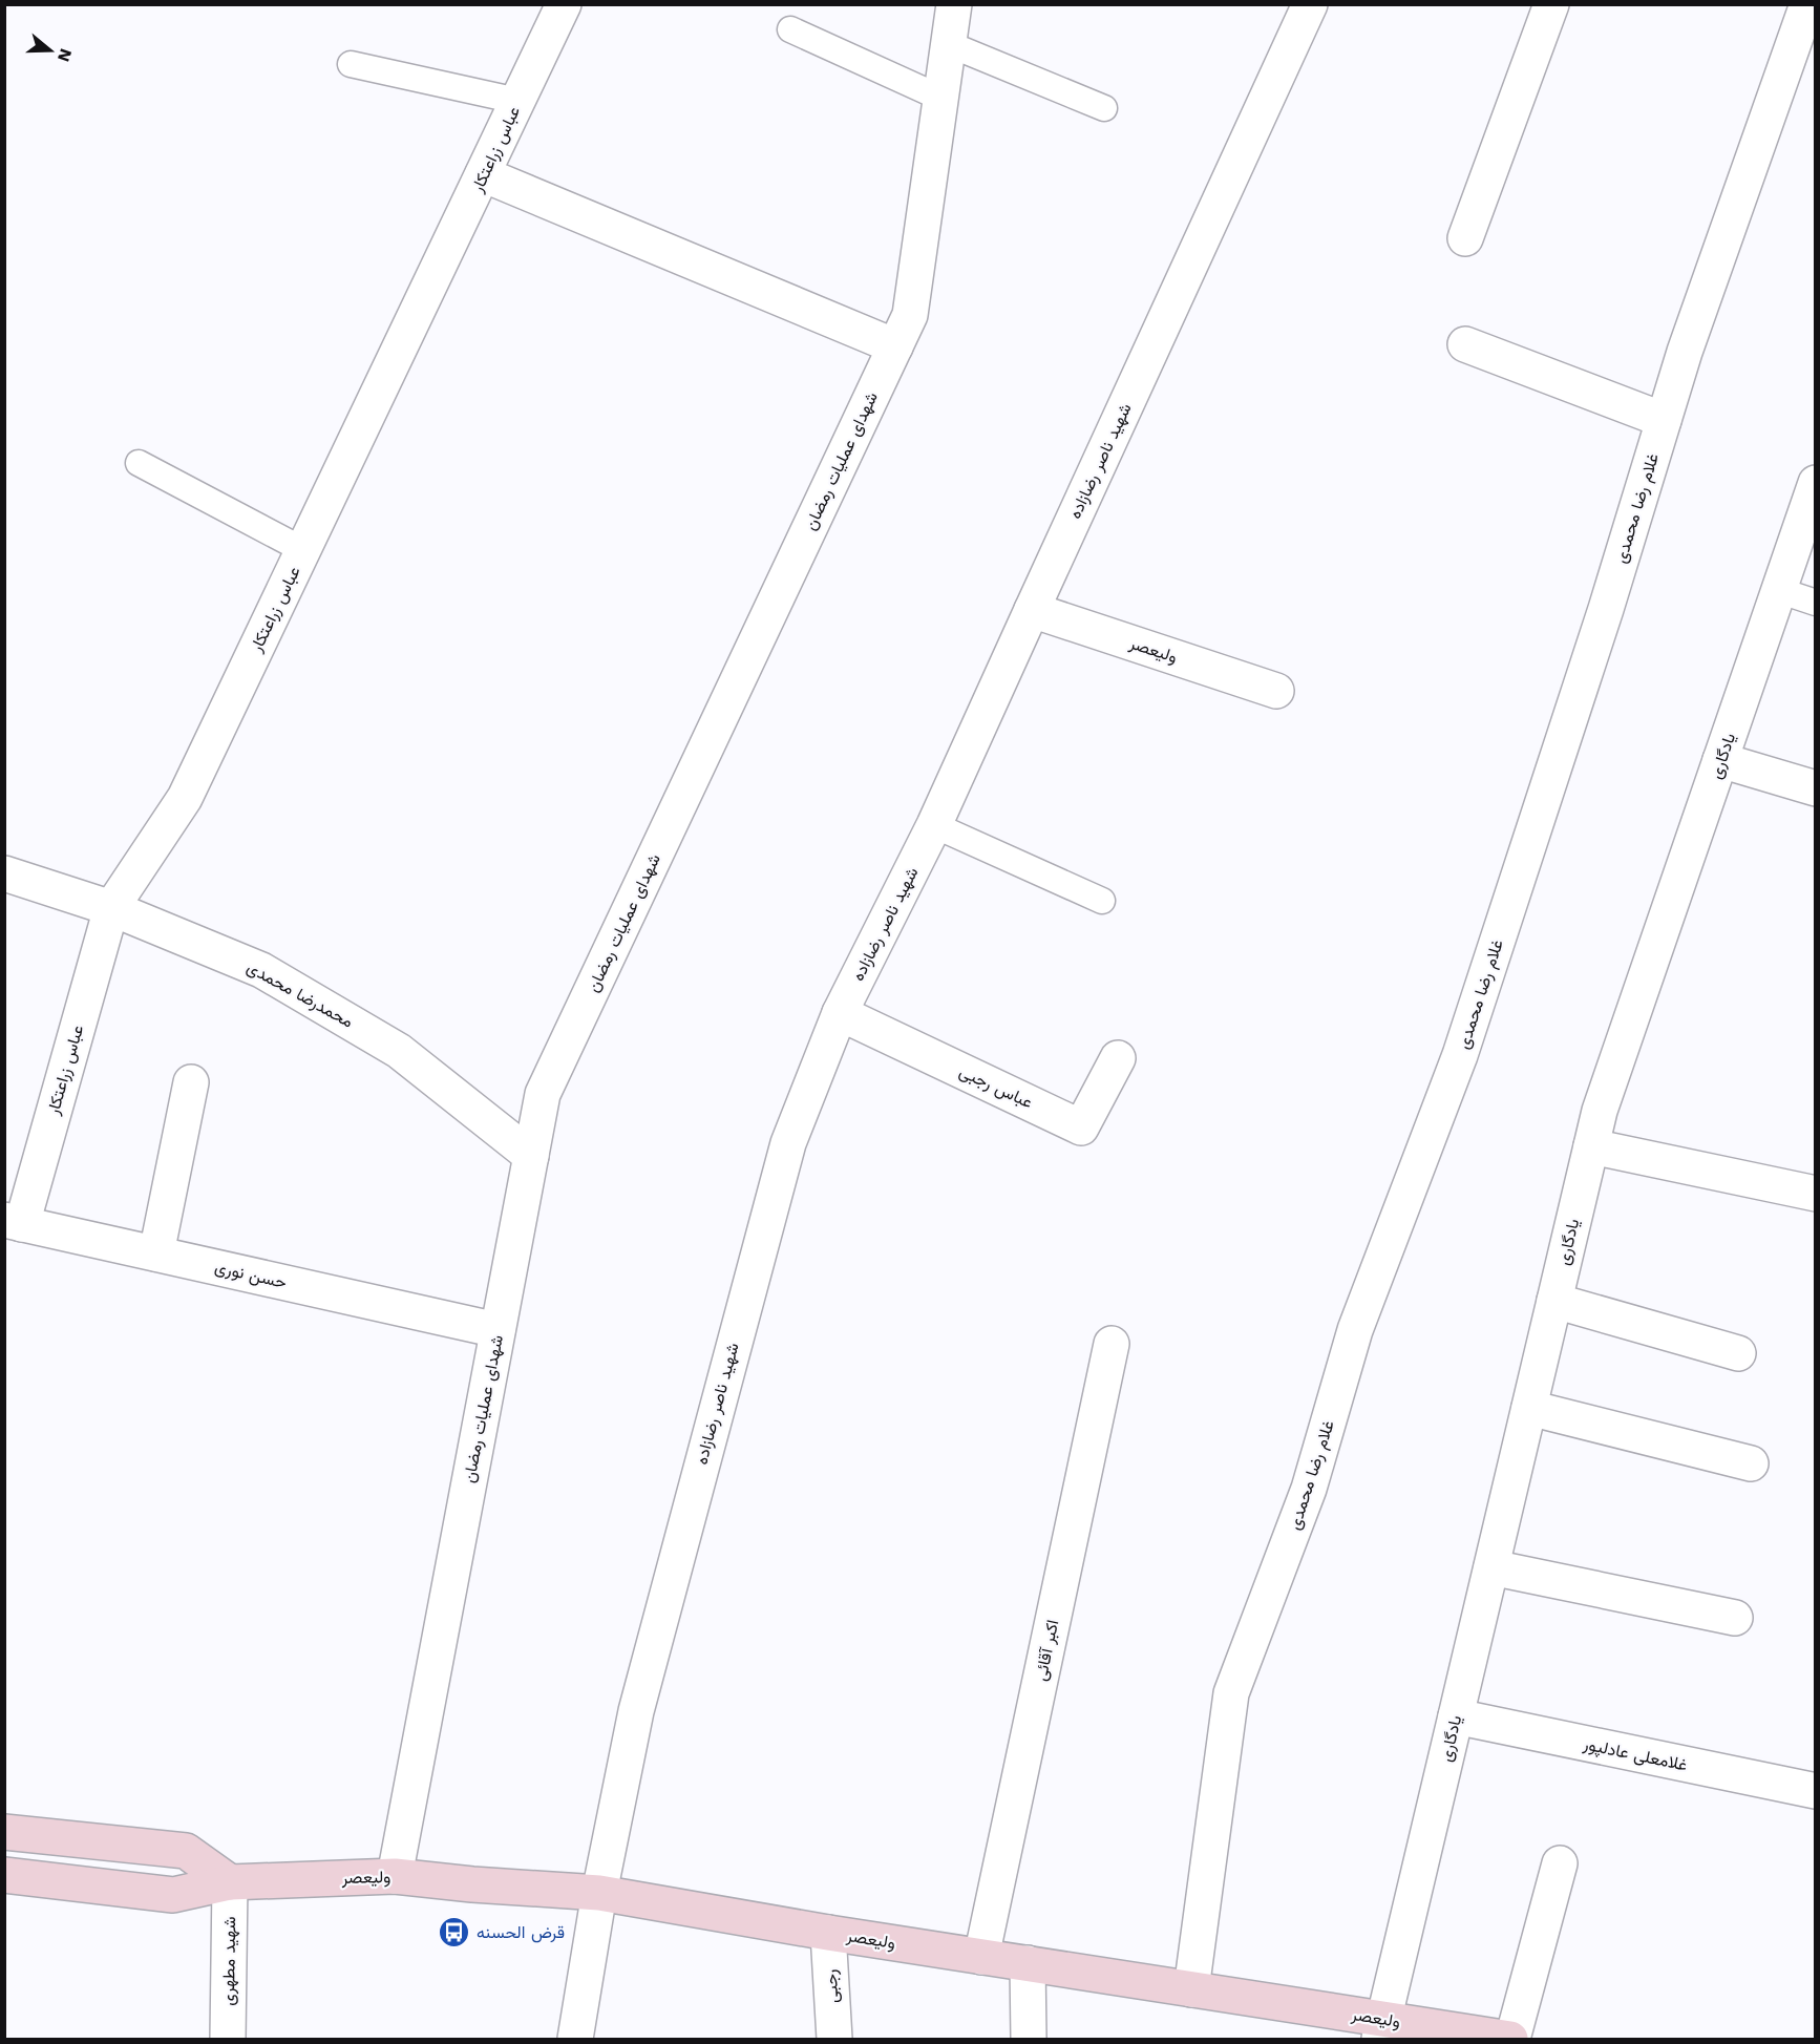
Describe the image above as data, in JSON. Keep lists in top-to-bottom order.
{
  "streets": {
    "main road": ["ولیعصر"],
    "street": [
      "عباس زراعتکار",
      "شهدای عملیات رمضان",
      "شهید ناصر رضازاده",
      "غلام رضا محمدی",
      "یادگاری",
      "محمدرضا محمدی",
      "عباس رجبی",
      "حسن نوری",
      "اکبر آقائی",
      "غلامعلی عادلپور",
      "شهید مطهری",
      "رجبی"
    ]
  },
  "crossings": [
    ["عباس زراعتکار", "محمدرضا محمدی"],
    ["عباس زراعتکار", "حسن نوری"],
    ["شهدای عملیات رمضان", "ولیعصر"],
    ["شهدای عملیات رمضان", "محمدرضا محمدی"],
    ["شهدای عملیات رمضان", "حسن نوری"],
    ["شهید ناصر رضازاده", "ولیعصر"],
    ["شهید ناصر رضازاده", "عباس رجبی"],
    ["غلام رضا محمدی", "ولیعصر"],
    ["ولیعصر", "یادگاری"],
    ["ولیعصر", "اکبر آقائی"],
    ["ولیعصر", "شهید مطهری"],
    ["ولیعصر", "رجبی"],
    ["یادگاری", "غلامعلی عادلپور"]
  ],
  "places": {
    "bus stop": ["قرض الحسنه"]
  },
  "north": "right"
}
